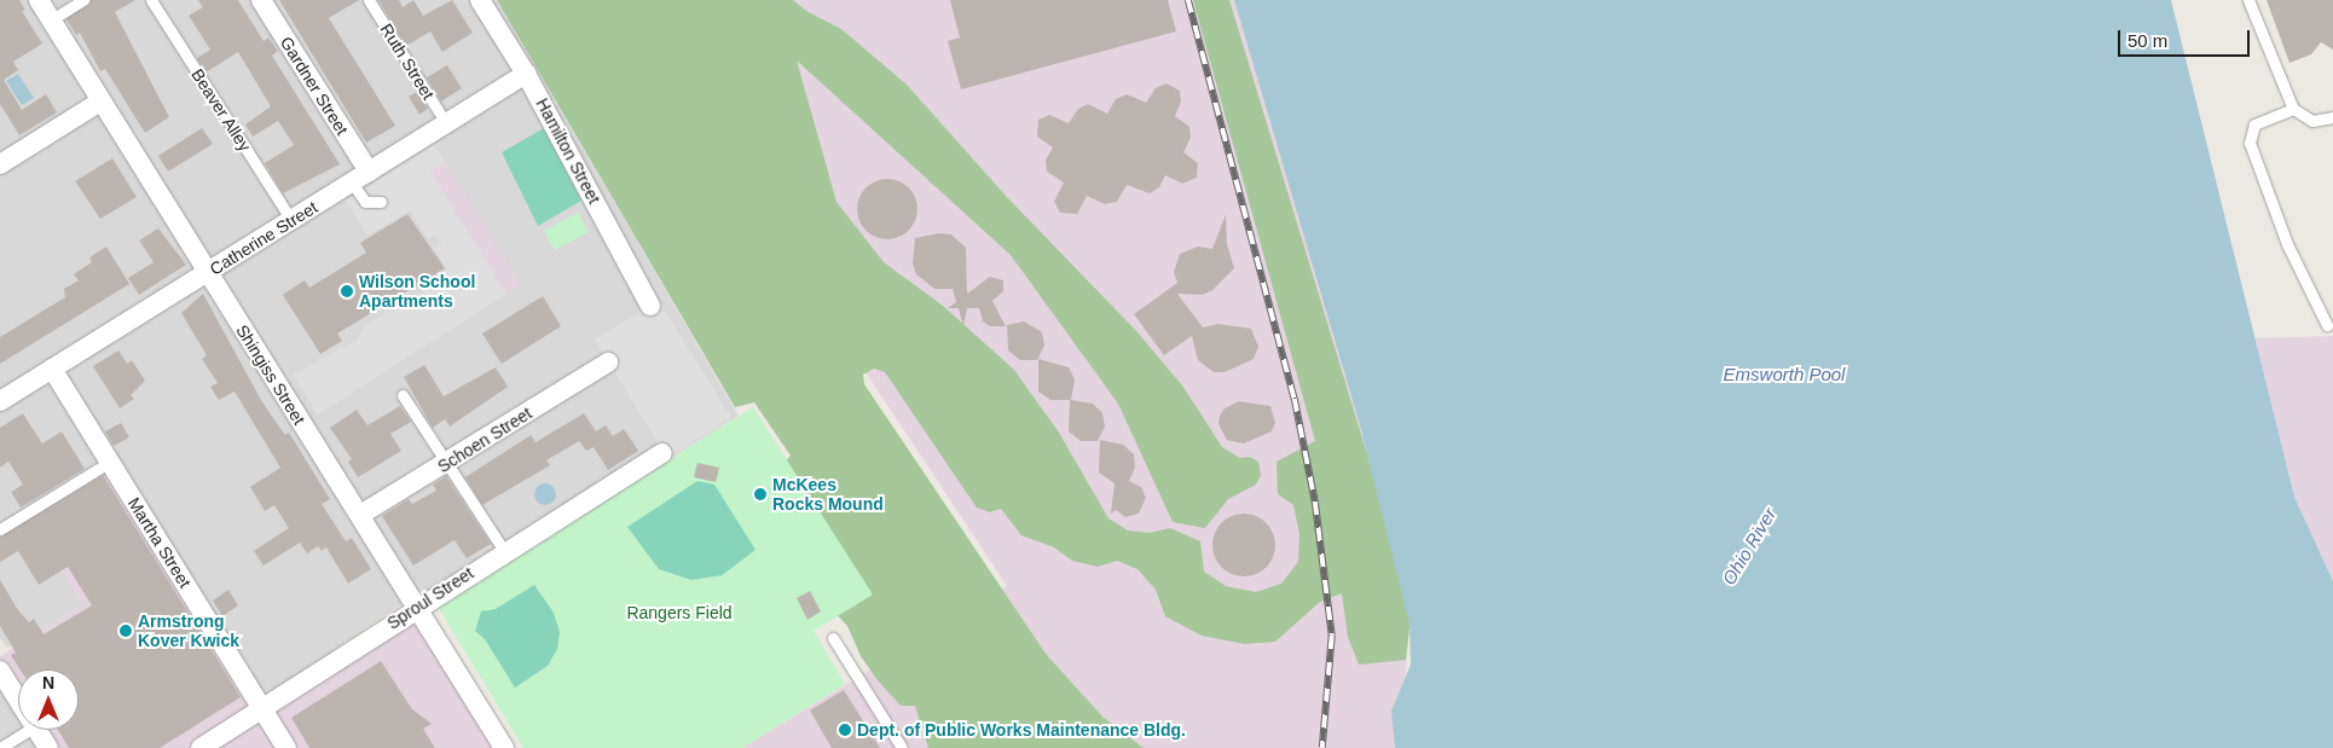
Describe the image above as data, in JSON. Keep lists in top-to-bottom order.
{
  "streets": {
    "street": [
      "Gardner Street",
      "Hamilton Street",
      "Catherine Street",
      "Shingiss Street",
      "Schoen Street",
      "Martha Street",
      "Sproul Street"
    ],
    "lane": ["Ruth Street", "Beaver Alley"]
  },
  "crossings": [
    ["Ruth Street", "Catherine Street"],
    ["Gardner Street", "Catherine Street"],
    ["Beaver Alley", "Catherine Street"],
    ["Hamilton Street", "Catherine Street"],
    ["Catherine Street", "Shingiss Street"],
    ["Catherine Street", "Martha Street"],
    ["Shingiss Street", "Schoen Street"],
    ["Shingiss Street", "Sproul Street"],
    ["Martha Street", "Sproul Street"]
  ],
  "water": ["Emsworth Pool", "Ohio River"],
  "parks": ["Rangers Field"],
  "places": [
    "Wilson School Apartments",
    "McKees Rocks Mound",
    "Armstrong Kover Kwick",
    "Dept. of Public Works Maintenance Bldg."
  ],
  "scale_bar": "50 m",
  "north": "top"
}
